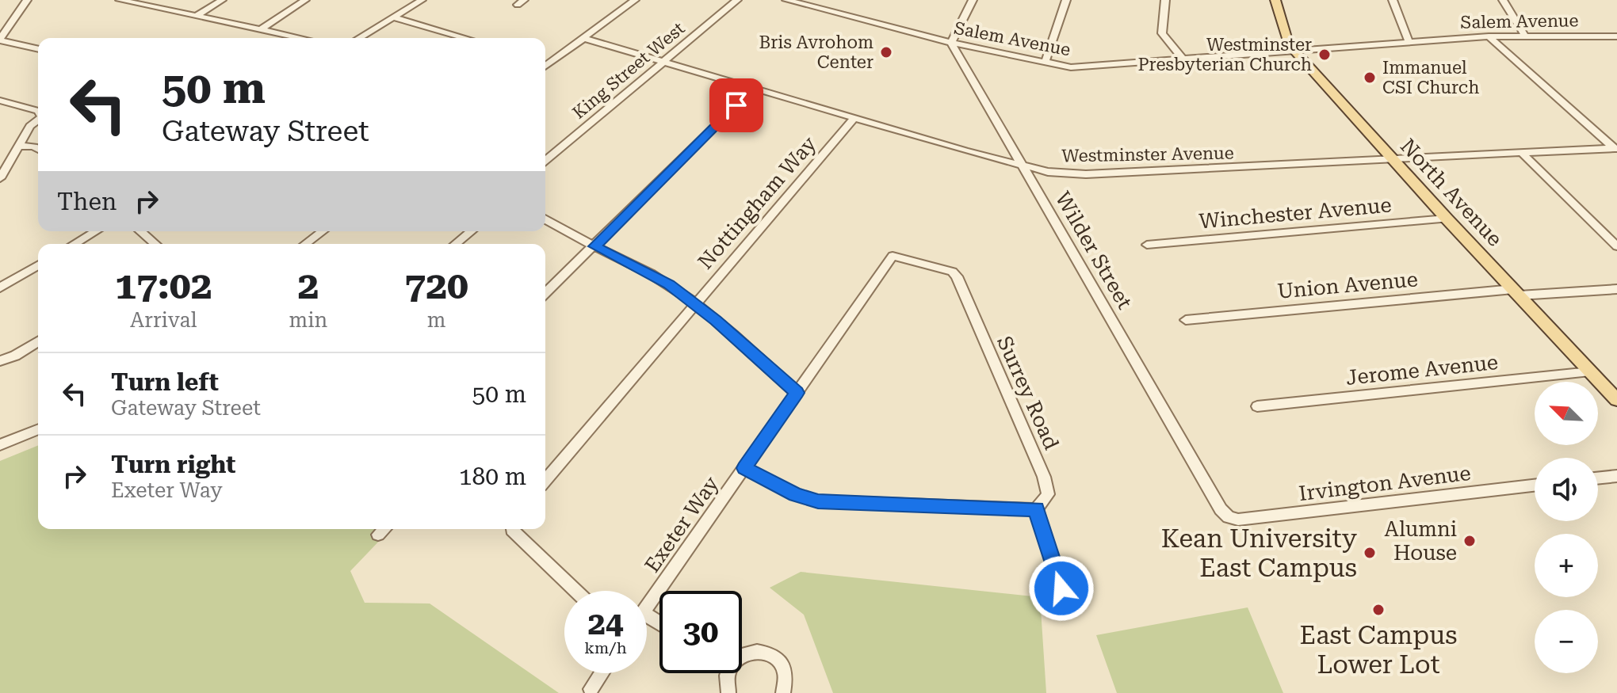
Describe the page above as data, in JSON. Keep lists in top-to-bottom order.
{
  "streets": {
    "main road": ["North Avenue"],
    "street": [
      "Salem Avenue",
      "King Street West",
      "Westminster Avenue",
      "Nottingham Way",
      "Winchester Avenue",
      "Wilder Street",
      "Union Avenue",
      "Jerome Avenue",
      "Surrey Road",
      "Irvington Avenue",
      "Exeter Way"
    ]
  },
  "crossings": [
    ["Salem Avenue", "North Avenue"],
    ["Salem Avenue", "Wilder Street"],
    ["King Street West", "Westminster Avenue"],
    ["Westminster Avenue", "North Avenue"],
    ["Westminster Avenue", "Nottingham Way"],
    ["Westminster Avenue", "Wilder Street"],
    ["North Avenue", "Winchester Avenue"],
    ["North Avenue", "Union Avenue"],
    ["North Avenue", "Jerome Avenue"],
    ["Wilder Street", "Irvington Avenue"],
    ["Surrey Road", "Exeter Way"]
  ],
  "places": [
    "Bris Avrohom Center",
    "Westminster Presbyterian Church",
    "Immanuel CSI Church",
    "Alumni House",
    "Kean University East Campus",
    "East Campus Lower Lot"
  ],
  "north": "top left",
  "page": {
    "turn": ["50 m", "Gateway Street"],
    "then": "Then",
    "eta": [
      "17:02",
      "Arrival",
      "2",
      "min",
      "720",
      "m"
    ],
    "list": [
      {
        "name": "Turn left",
        "note": "Gateway Street",
        "value": "50 m"
      },
      {
        "name": "Turn right",
        "note": "Exeter Way",
        "value": "180 m"
      }
    ],
    "map_buttons": ["+", "−"],
    "speed": "24 km/h",
    "limit": "30"
  }
}
